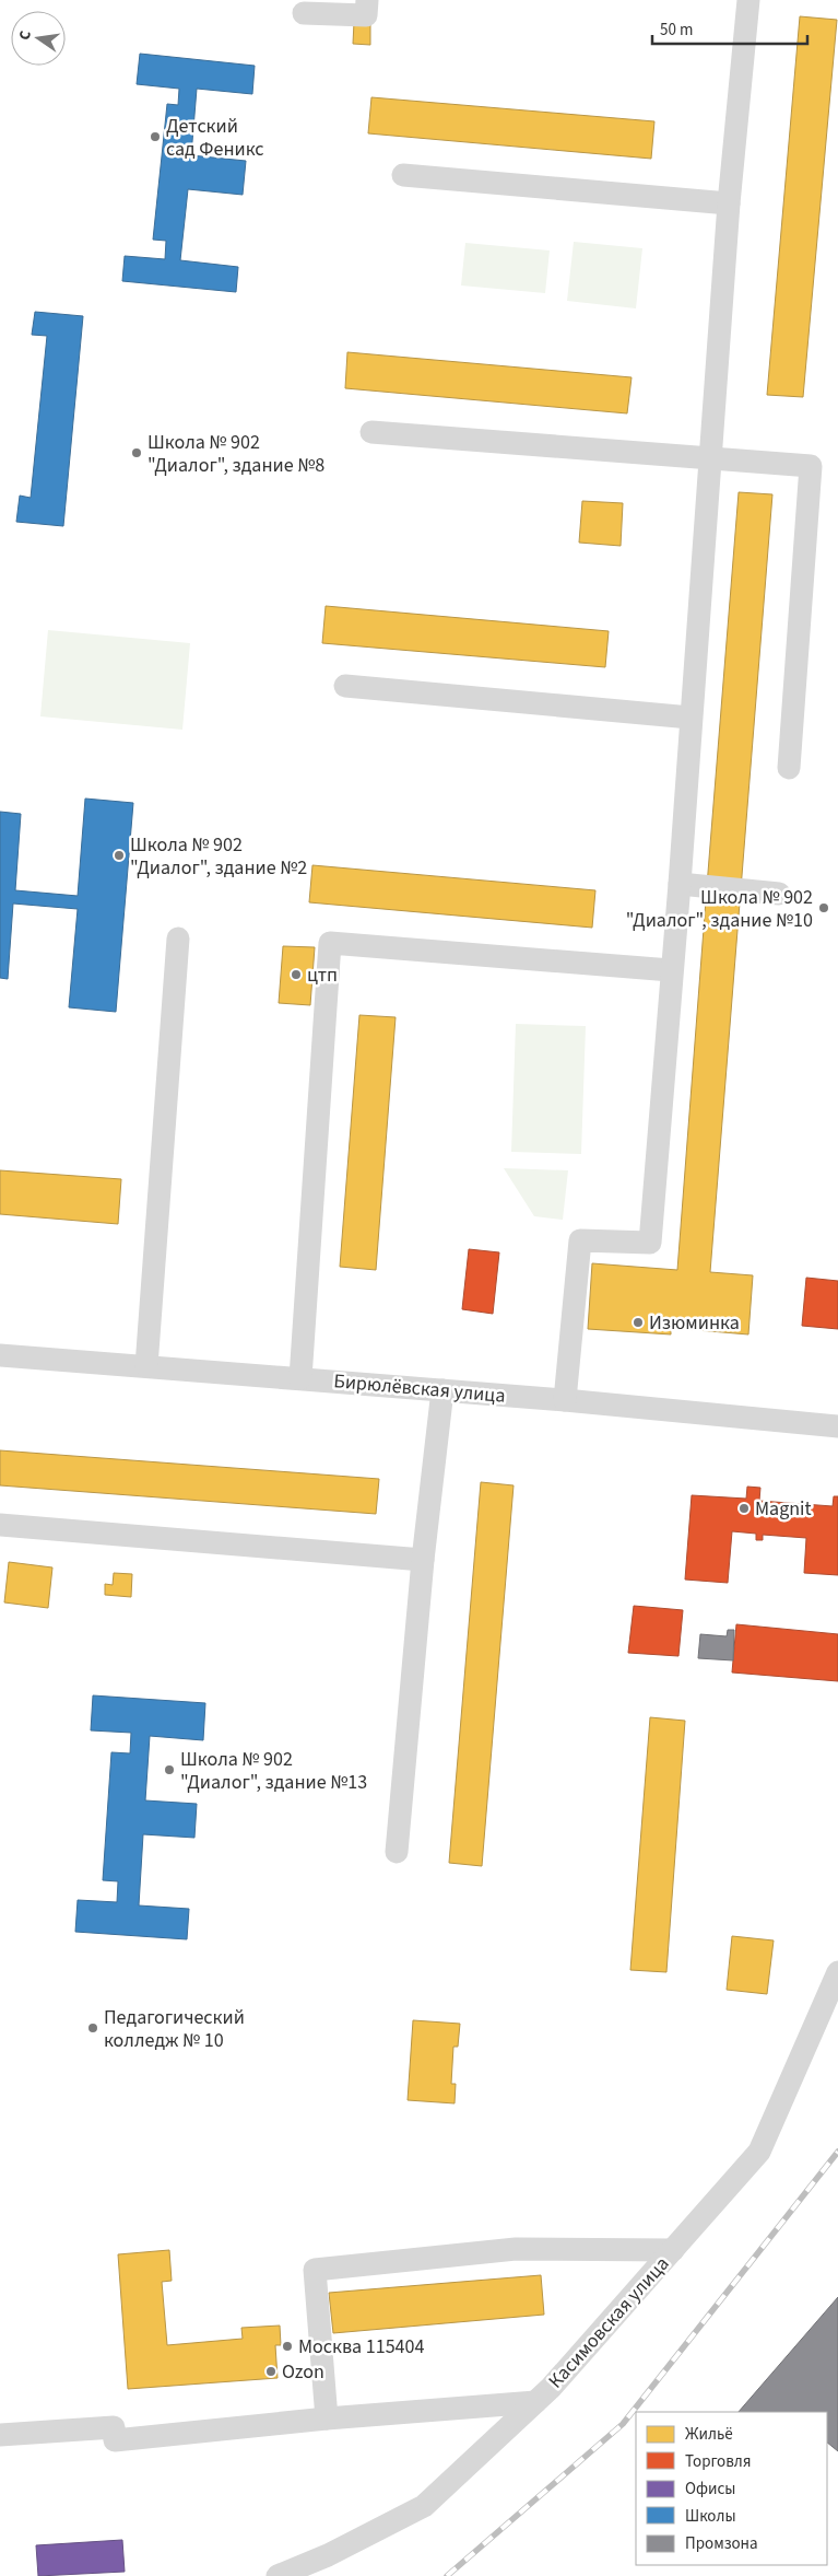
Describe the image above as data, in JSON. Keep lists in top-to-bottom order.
{
  "streets": {
    "street": ["Бирюлёвская улица", "Касимовская улица"]
  },
  "places": [
    "Детский сад Феникс",
    "Школа № 902 \"Диалог\", здание №8",
    "Школа № 902 \"Диалог\", здание №2",
    "Школа № 902 \"Диалог\", здание №10",
    "цтп",
    "Изюминка",
    "Magnit",
    "Школа № 902 \"Диалог\", здание №13",
    "Педагогический колледж № 10",
    "Москва 115404",
    "Ozon"
  ],
  "legend": [
    "Жильё",
    "Торговля",
    "Офисы",
    "Школы",
    "Промзона"
  ],
  "scale_bar": "50 m",
  "north": "left"
}
